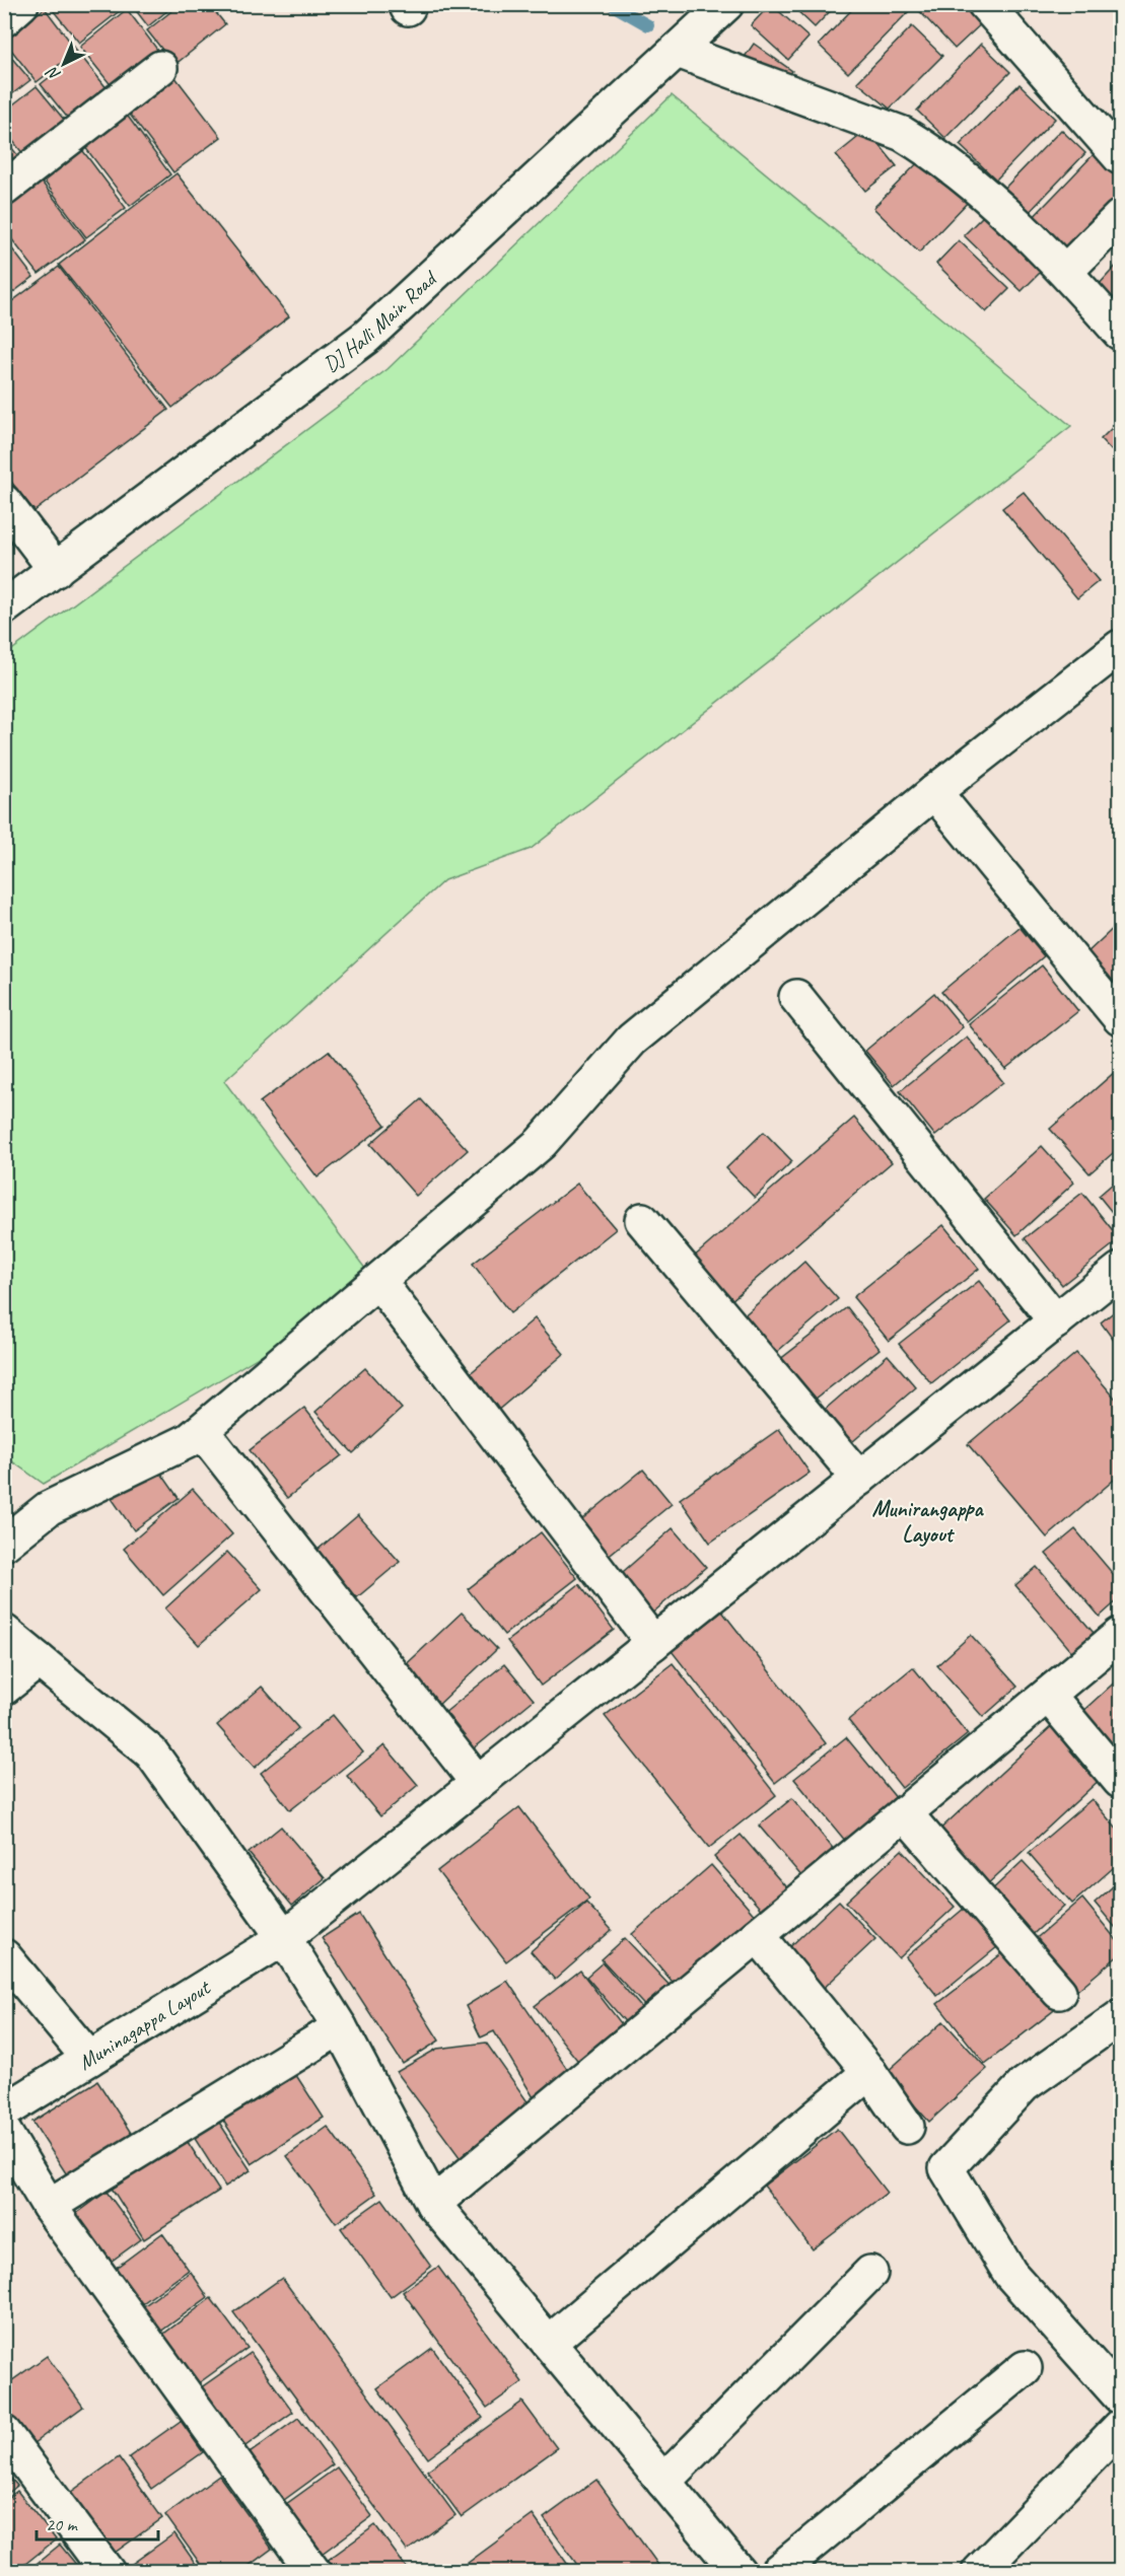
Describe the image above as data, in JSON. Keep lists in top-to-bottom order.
{
  "streets": {
    "street": ["DJ Halli Main Road", "Muninagappa Layout"]
  },
  "districts": ["Munirangappa Layout"],
  "scale_bar": "20 m",
  "north": "bottom left"
}
